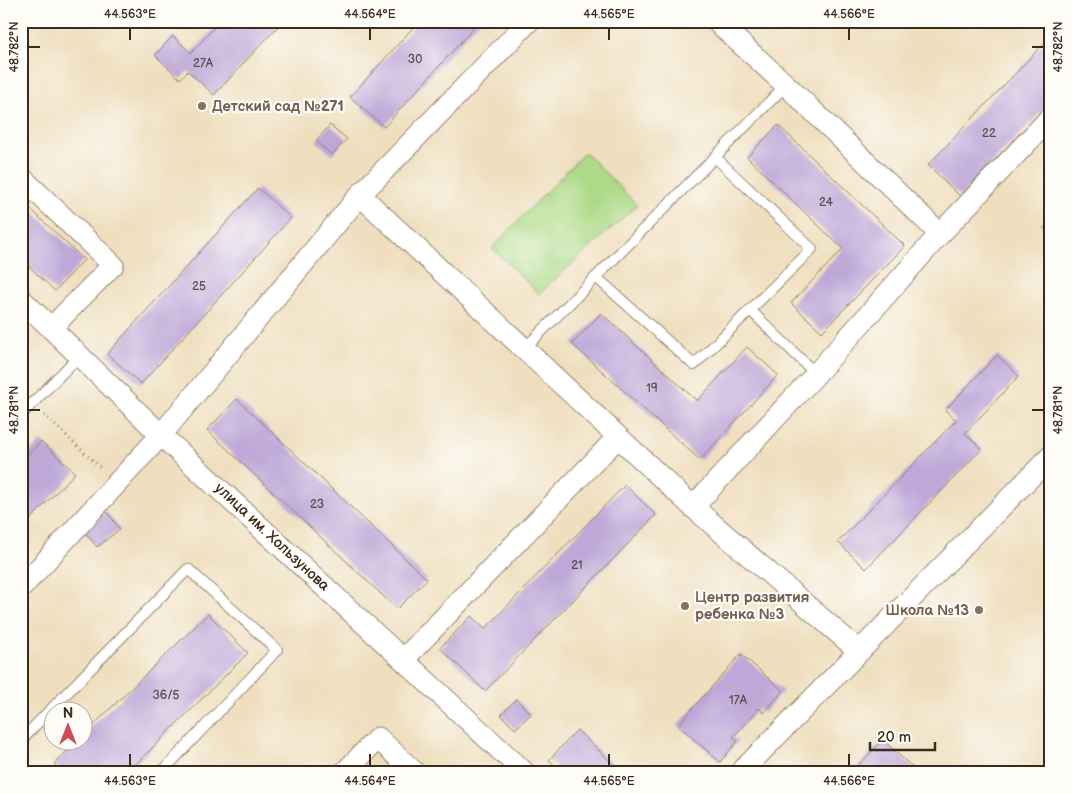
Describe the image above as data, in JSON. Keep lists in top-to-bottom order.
{
  "streets": {
    "street": ["улица им. Хользунова"]
  },
  "places": ["Детский сад №271", "Центр развития ребенка №3", "Школа №13"],
  "house_numbers": [
    "30",
    "27А",
    "22",
    "24",
    "25",
    "19",
    "23",
    "21",
    "36/5",
    "17А"
  ],
  "scale_bar": "20 m",
  "north": "top",
  "coordinates": [
    "44.563°E",
    "44.564°E",
    "44.565°E",
    "44.566°E",
    "48.782°N",
    "48.781°N"
  ]
}
